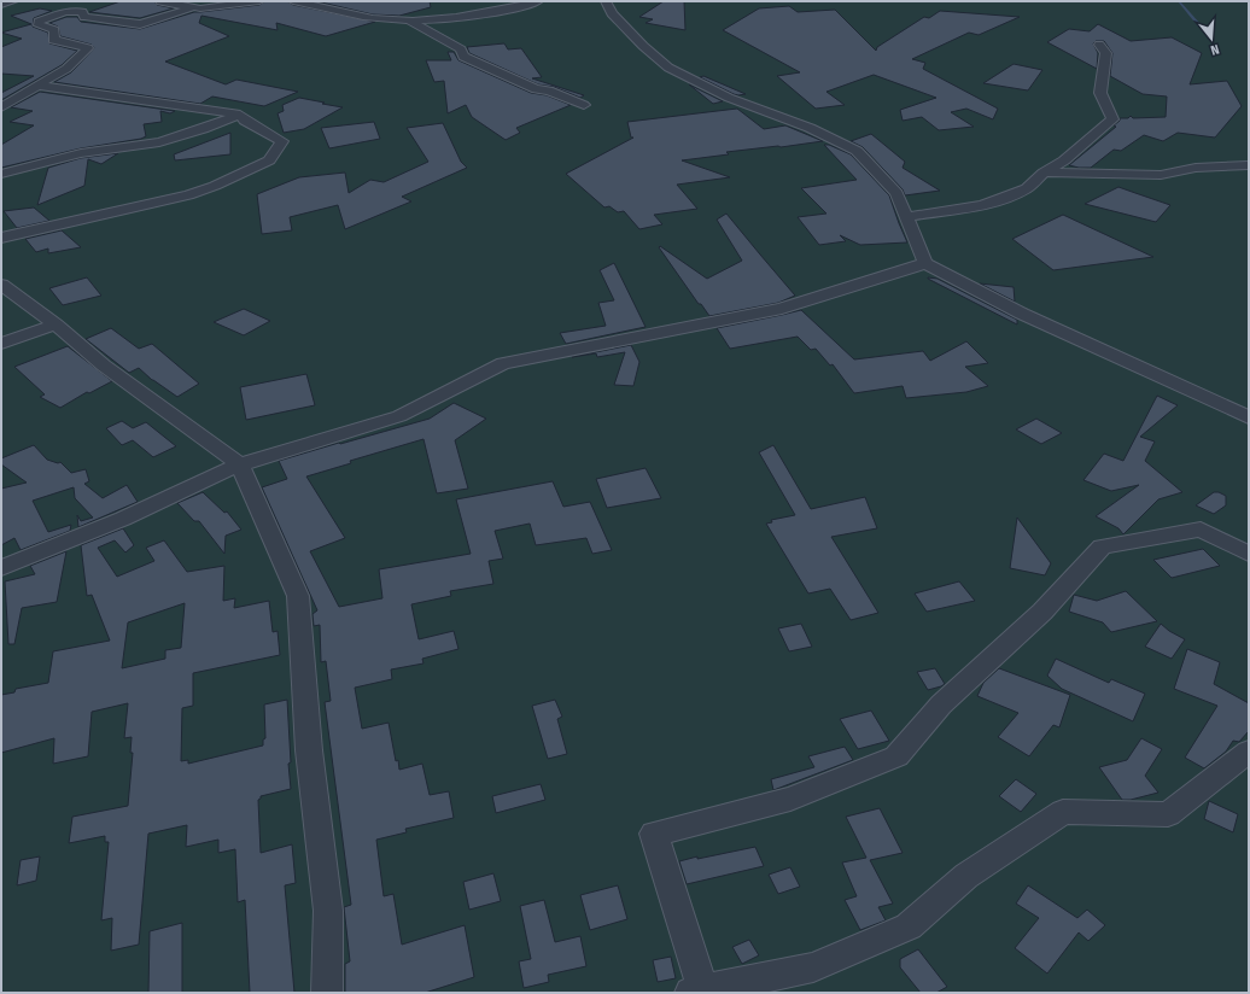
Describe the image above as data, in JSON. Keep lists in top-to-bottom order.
{
  "north": "bottom"
}
